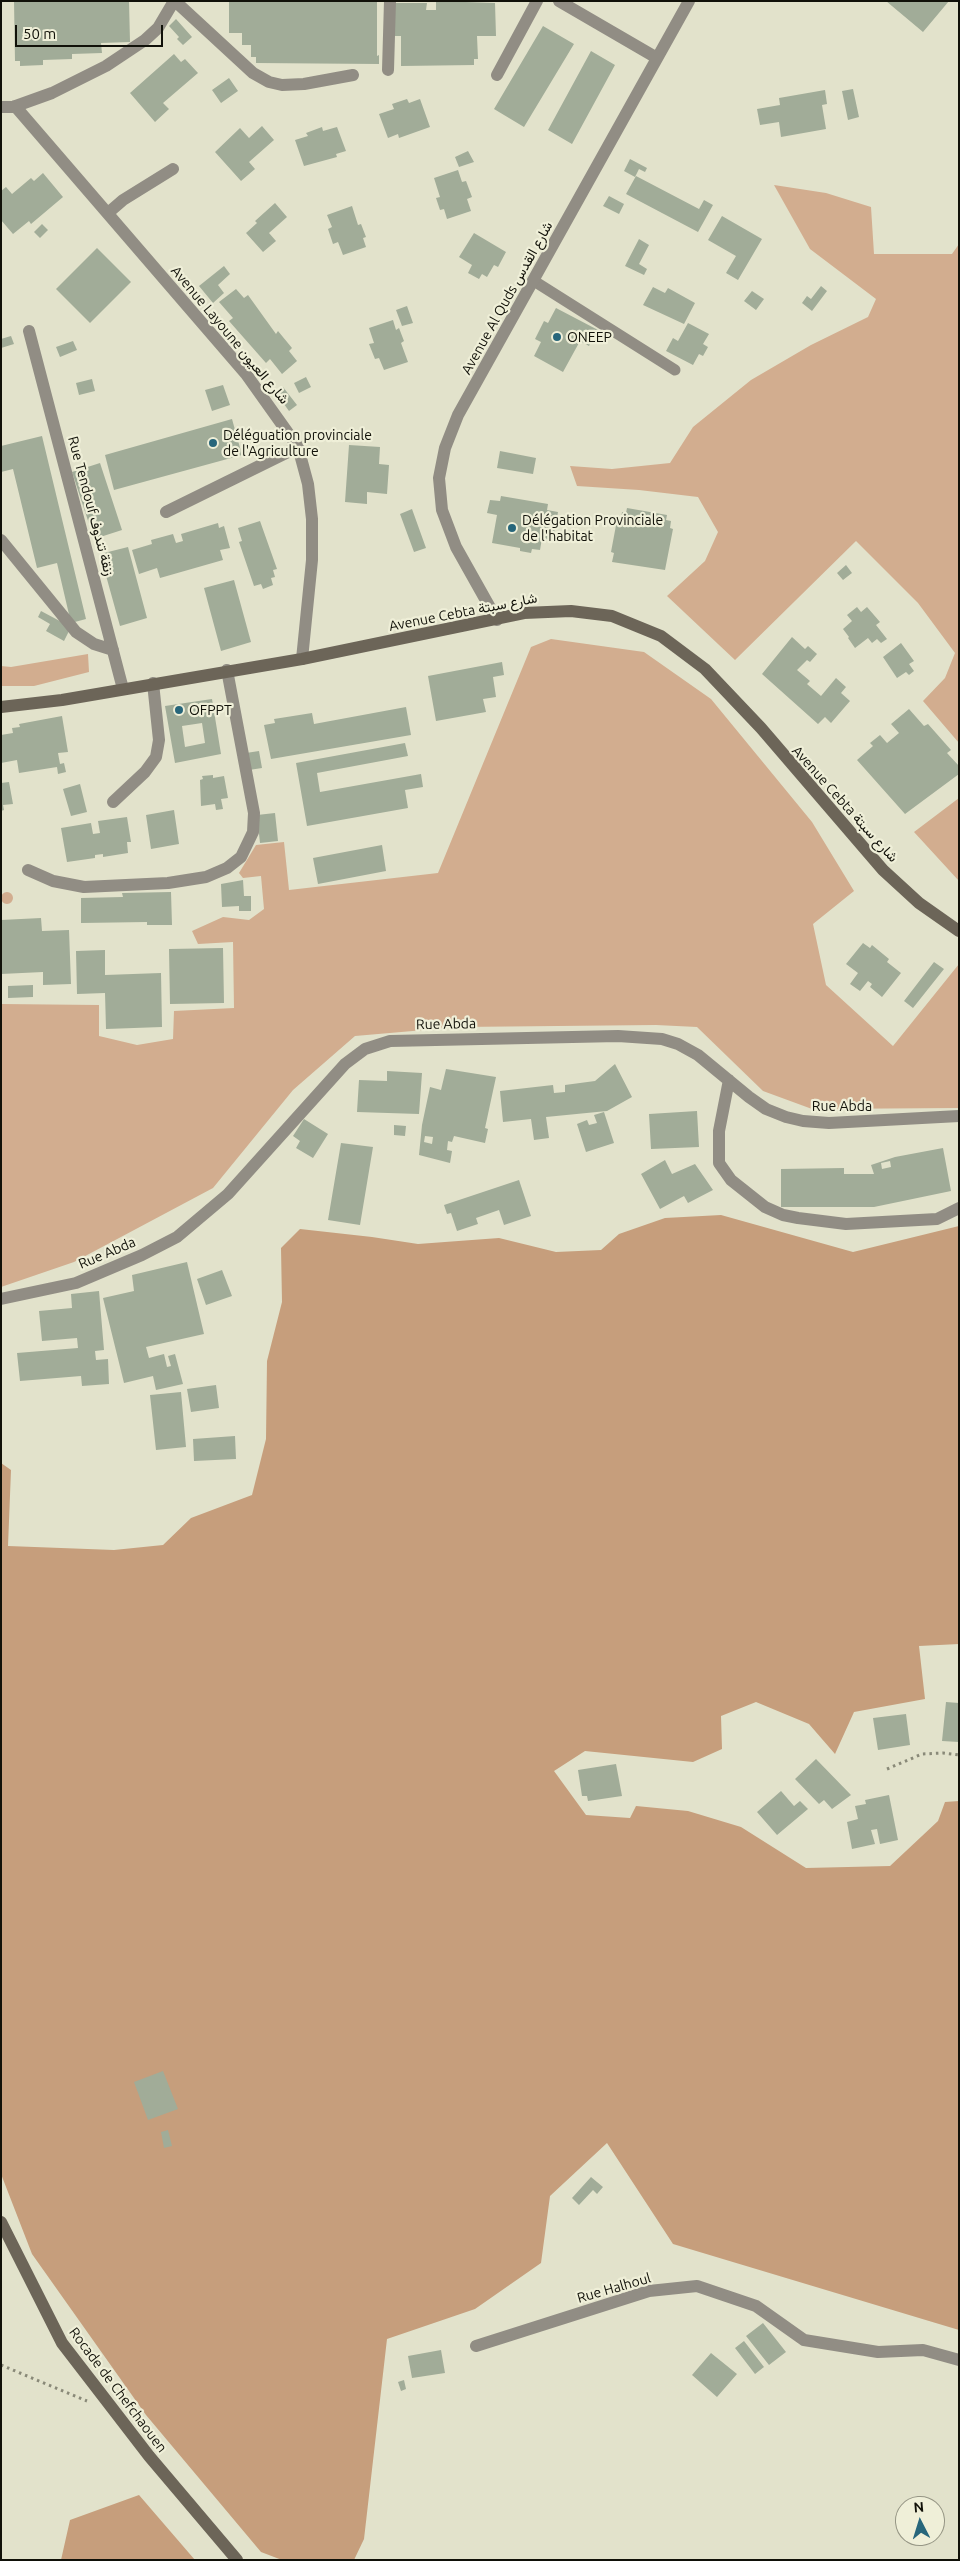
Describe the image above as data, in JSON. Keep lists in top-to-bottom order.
{
  "streets": {
    "street": [
      "Avenue Al Quds شارع القدس",
      "Avenue Layoune شارع العيون",
      "Rue Tendouf زنقة تندوف",
      "Avenue Cebta شارع سبتة",
      "Rue Abda",
      "Rue Halhoul",
      "Rocade de Chefchaouen"
    ]
  },
  "crossings": [
    ["Avenue Al Quds شارع القدس", "Avenue Cebta شارع سبتة"],
    ["Avenue Layoune شارع العيون", "Avenue Cebta شارع سبتة"],
    ["Rue Tendouf زنقة تندوف", "Avenue Cebta شارع سبتة"]
  ],
  "places": [
    "ONEEP",
    "Déléguation provinciale de l'Agriculture",
    "Délégation Provinciale de l'habitat",
    "OFPPT"
  ],
  "scale_bar": "50 m",
  "north": "top"
}
